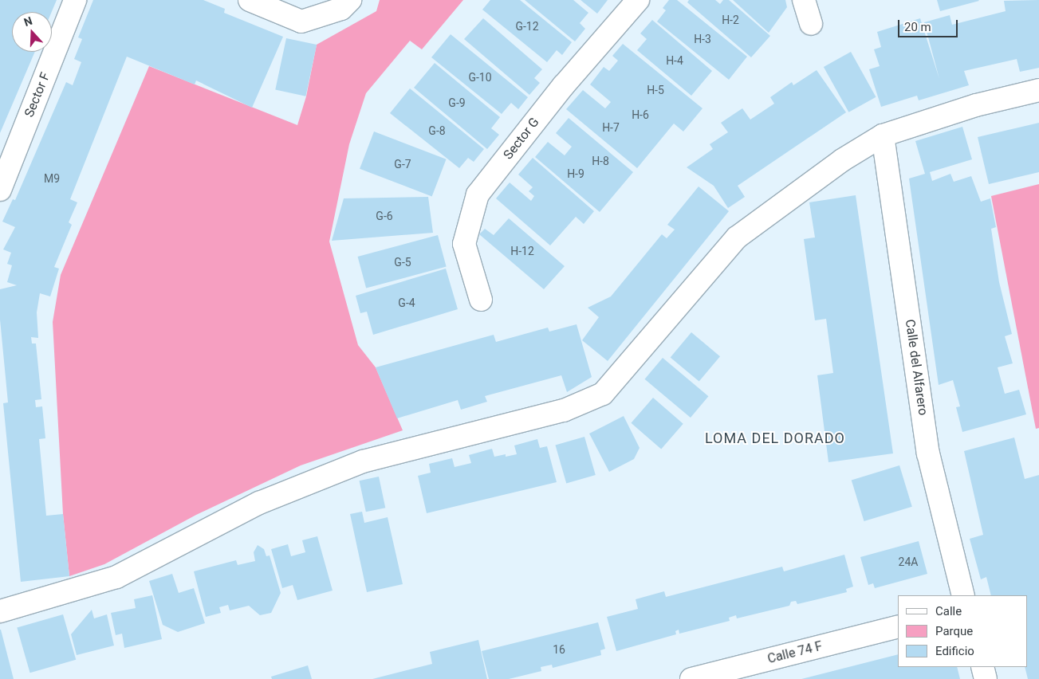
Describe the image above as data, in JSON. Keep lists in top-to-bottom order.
{
  "streets": {
    "street": [
      "Sector F",
      "Sector G",
      "Calle del Alfarero",
      "Calle 74 F"
    ]
  },
  "districts": ["LOMA DEL DORADO"],
  "house_numbers": [
    "H-2",
    "G-12",
    "H-3",
    "H-4",
    "G-10",
    "H-5",
    "G-9",
    "H-6",
    "H-7",
    "G-8",
    "H-8",
    "G-7",
    "H-9",
    "M9",
    "G-6",
    "H-12",
    "G-5",
    "G-4",
    "24A",
    "16"
  ],
  "legend": ["Calle", "Parque", "Edificio"],
  "scale_bar": "20 m",
  "north": "top"
}
